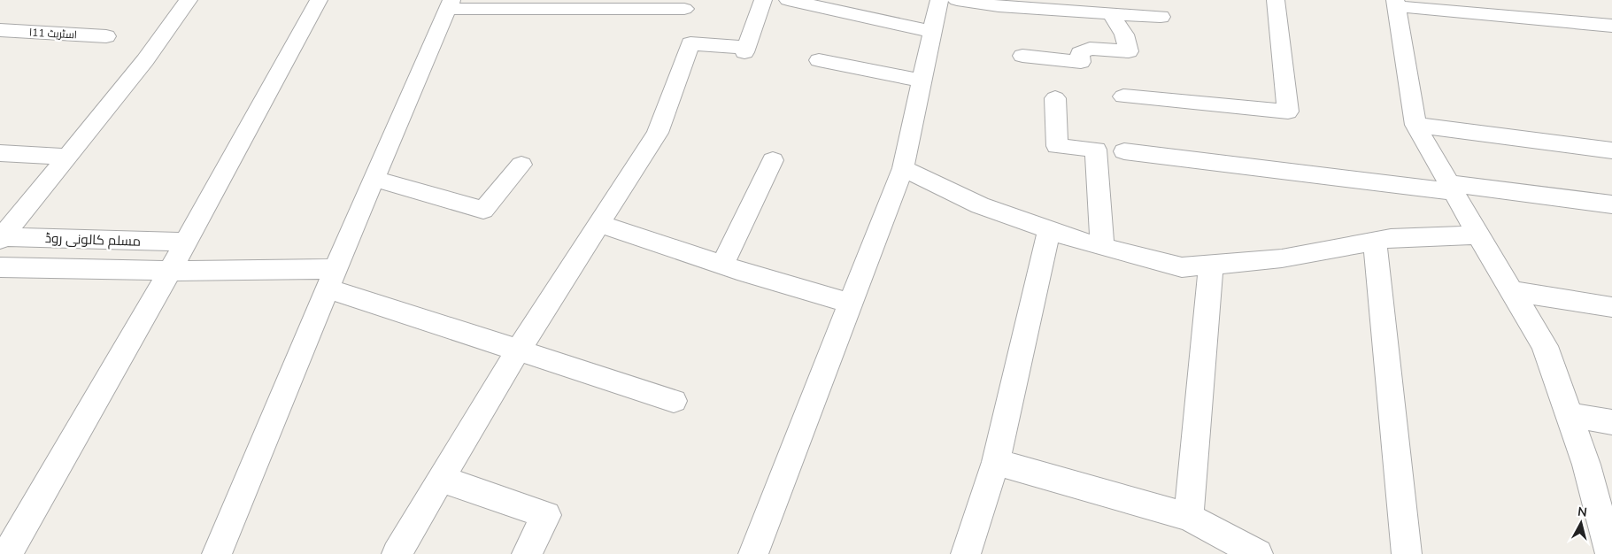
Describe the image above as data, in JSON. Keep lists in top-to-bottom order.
{
  "streets": {
    "street": ["اسٹریٹ 11ا", "مسلم کالونی روڈ"]
  },
  "north": "top"
}
